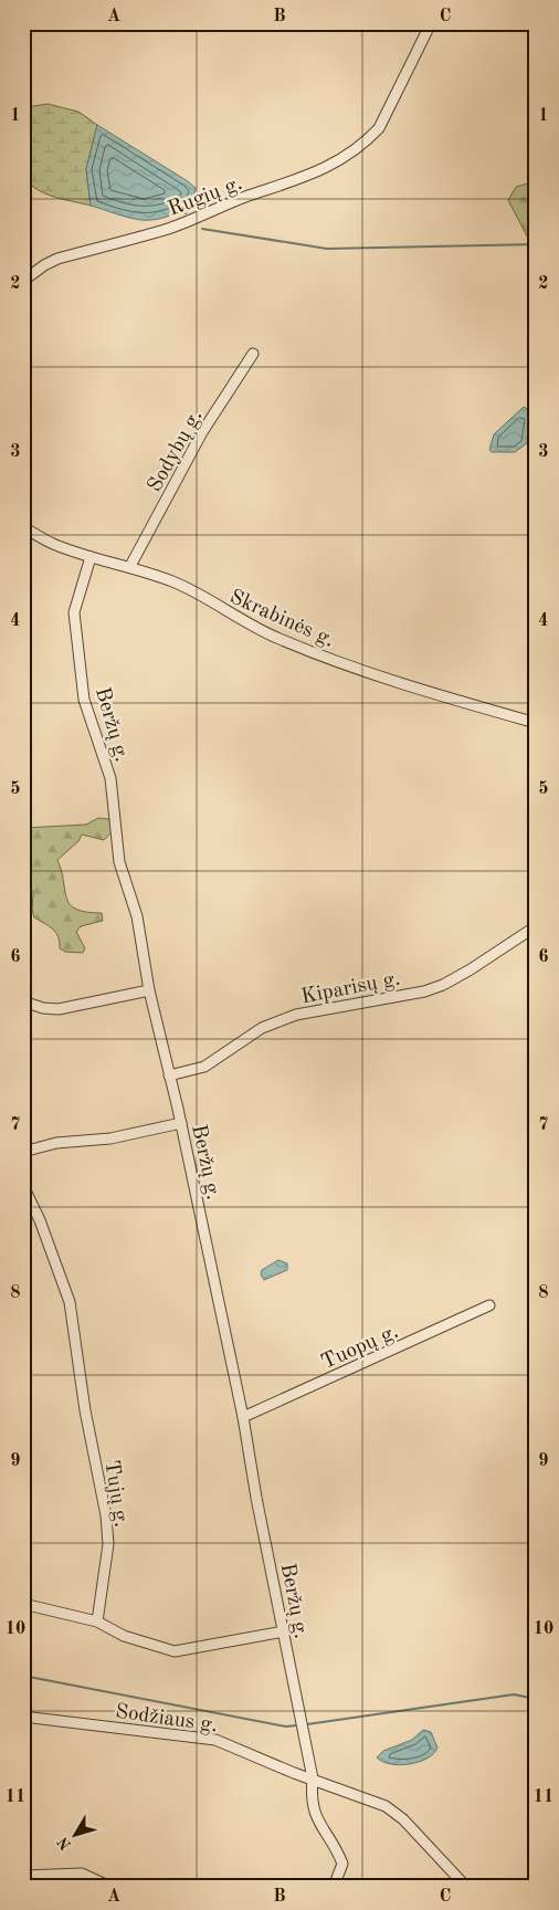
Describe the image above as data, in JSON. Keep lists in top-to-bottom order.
{
  "streets": {
    "street": [
      "Rugių g.",
      "Sodybų g.",
      "Skrabinės g.",
      "Beržų g.",
      "Kiparisų g.",
      "Tuopų g.",
      "Tujų g.",
      "Sodžiaus g."
    ]
  },
  "crossings": [
    ["Sodybų g.", "Skrabinės g."],
    ["Skrabinės g.", "Beržų g."],
    ["Beržų g.", "Kiparisų g."],
    ["Beržų g.", "Tuopų g."],
    ["Beržų g.", "Sodžiaus g."]
  ],
  "north": "bottom left",
  "grid": {
    "columns": ["A", "B", "C"],
    "rows": [
      "1",
      "2",
      "3",
      "4",
      "5",
      "6",
      "7",
      "8",
      "9",
      "10",
      "11"
    ]
  }
}
